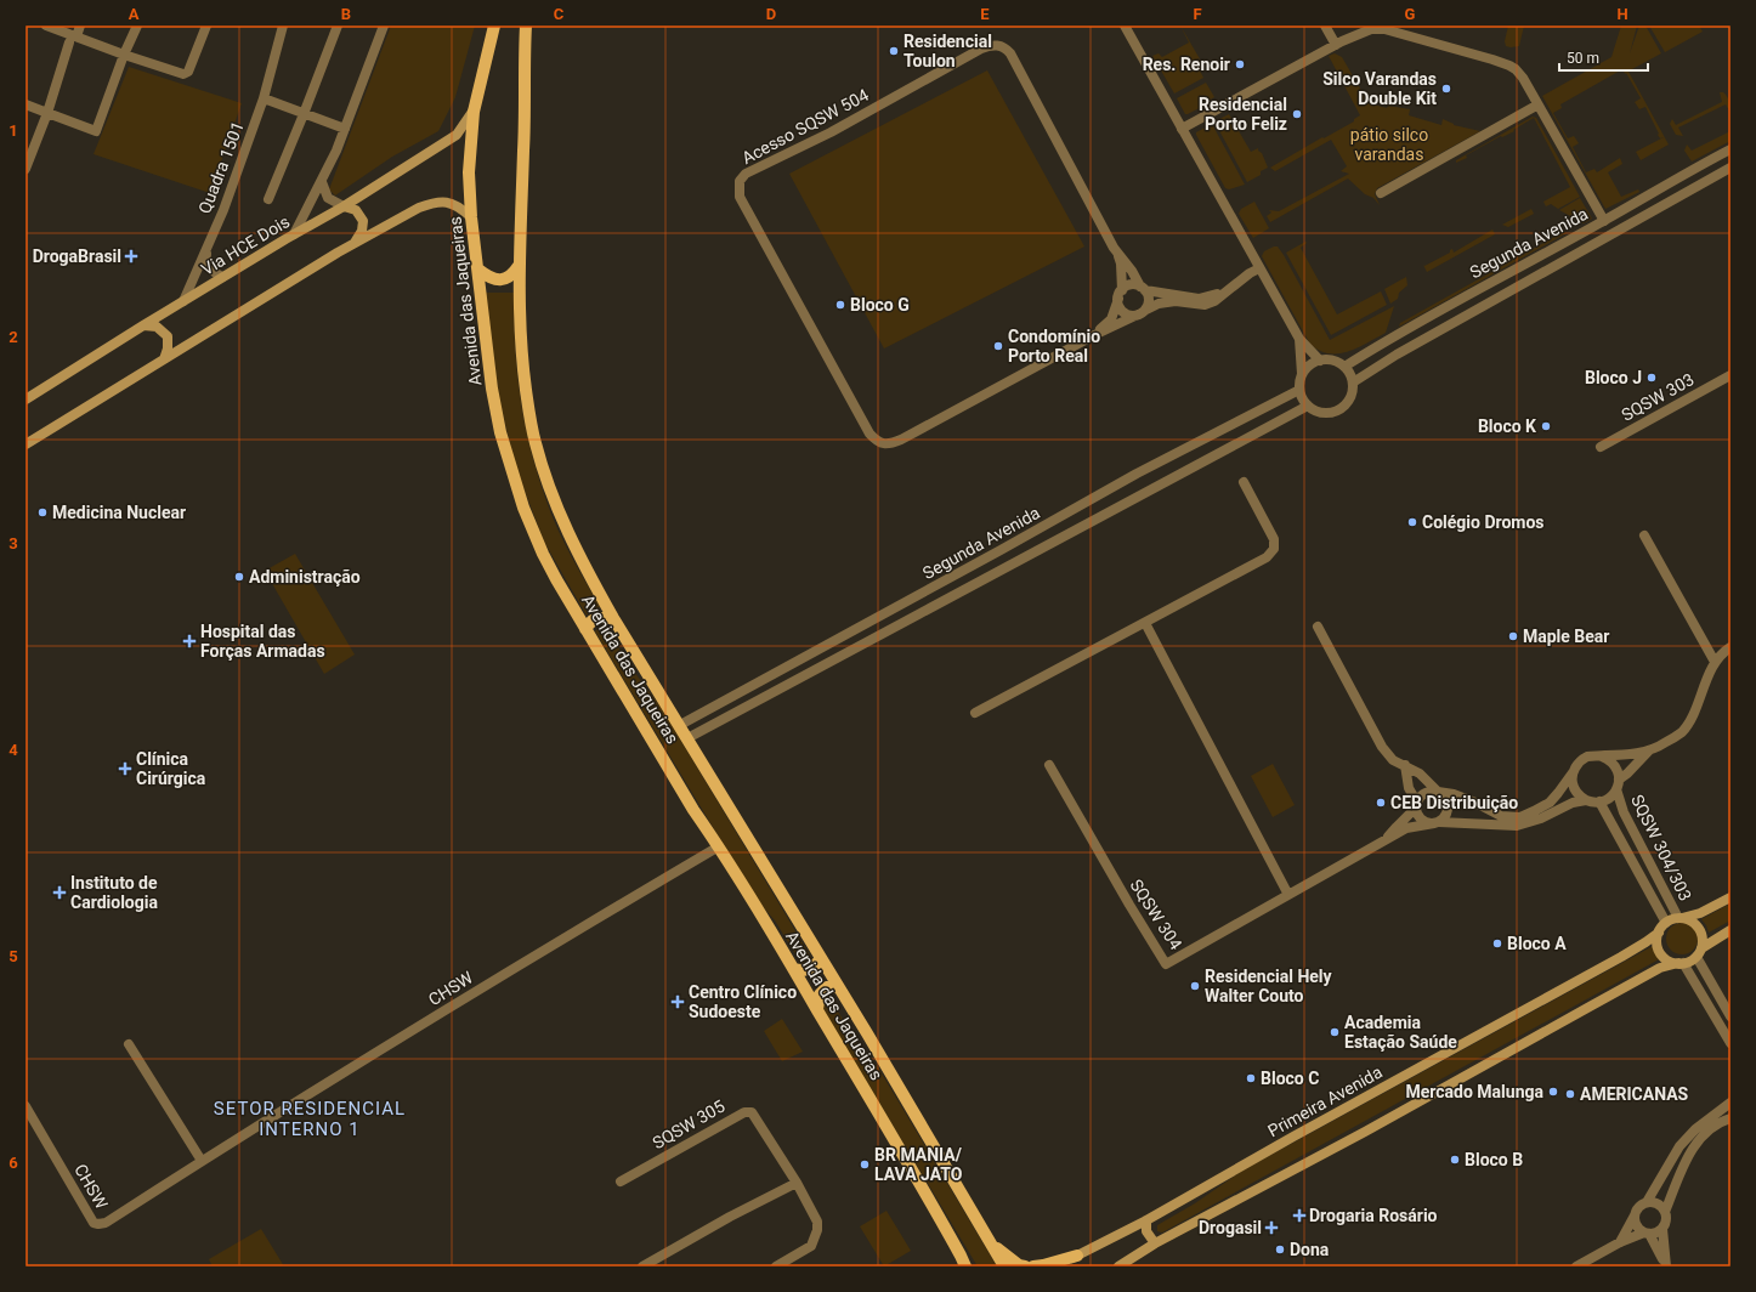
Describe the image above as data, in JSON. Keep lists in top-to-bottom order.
{
  "streets": {
    "main road": ["Via HCE Dois", "Avenida das Jaqueiras", "Primeira Avenida"],
    "street": [
      "Acesso SQSW 504",
      "Quadra 1501",
      "Segunda Avenida",
      "SQSW 303",
      "SQSW 304/303",
      "SQSW 304",
      "CHSW",
      "SQSW 305"
    ]
  },
  "crossings": [
    ["Quadra 1501", "Via HCE Dois"],
    ["Segunda Avenida", "Avenida das Jaqueiras"],
    ["Via HCE Dois", "Avenida das Jaqueiras"],
    ["Avenida das Jaqueiras", "CHSW"],
    ["SQSW 304/303", "SQSW 304"],
    ["SQSW 304/303", "Primeira Avenida"]
  ],
  "districts": ["SETOR RESIDENCIAL INTERNO 1"],
  "parks": ["pátio silco varandas"],
  "places": {
    "other": [
      "Residencial Toulon",
      "Res. Renoir",
      "Silco Varandas Double Kit",
      "Residencial Porto Feliz",
      "Bloco G",
      "Condomínio Porto Real",
      "Bloco J",
      "Bloco K",
      "Medicina Nuclear",
      "Colégio Dromos",
      "Administração",
      "Maple Bear",
      "CEB Distribuição",
      "Bloco A",
      "Residencial Hely Walter Couto",
      "Academia Estação Saúde",
      "Bloco C",
      "Mercado Malunga",
      "AMERICANAS",
      "Bloco B",
      "BR MANIA/ LAVA JATO",
      "Dona"
    ],
    "health": [
      "DrogaBrasil",
      "Hospital das Forças Armadas",
      "Clínica Cirúrgica",
      "Instituto de Cardiologia",
      "Centro Clínico Sudoeste",
      "Drogaria Rosário",
      "Drogasil"
    ]
  },
  "scale_bar": "50 m",
  "grid": {
    "columns": [
      "A",
      "B",
      "C",
      "D",
      "E",
      "F",
      "G",
      "H"
    ],
    "rows": [
      "1",
      "2",
      "3",
      "4",
      "5",
      "6"
    ]
  }
}
